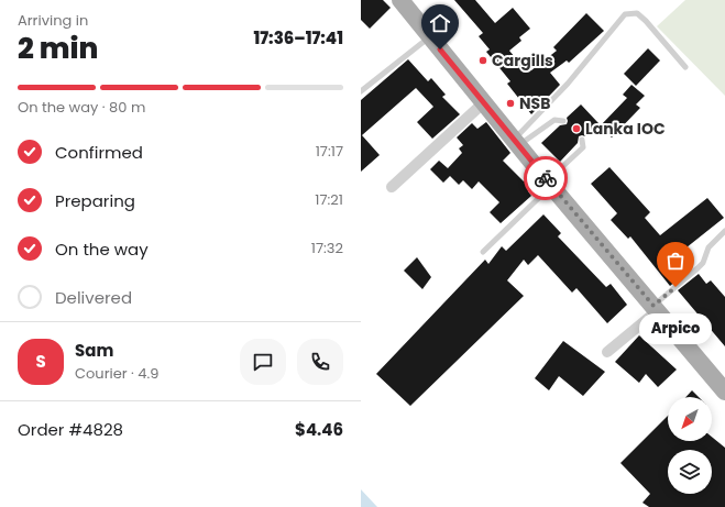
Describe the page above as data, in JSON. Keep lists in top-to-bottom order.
{
  "places": [
    "Cargills",
    "NSB",
    "Lanka IOC",
    "Arpico"
  ],
  "north": "bottom left",
  "page": {
    "heading": ["2 min", "Arriving in", "17:36–17:41"],
    "panel": [
      "Sam",
      "Courier · 4.9",
      "Order #4828",
      "$4.46"
    ],
    "bar": "On the way · 80 m",
    "list": [
      ["Confirmed", "17:17"],
      ["Preparing", "17:21"],
      ["On the way", "17:32"],
      "Delivered"
    ],
    "bubble": "Arpico",
    "round": "S"
  }
}
